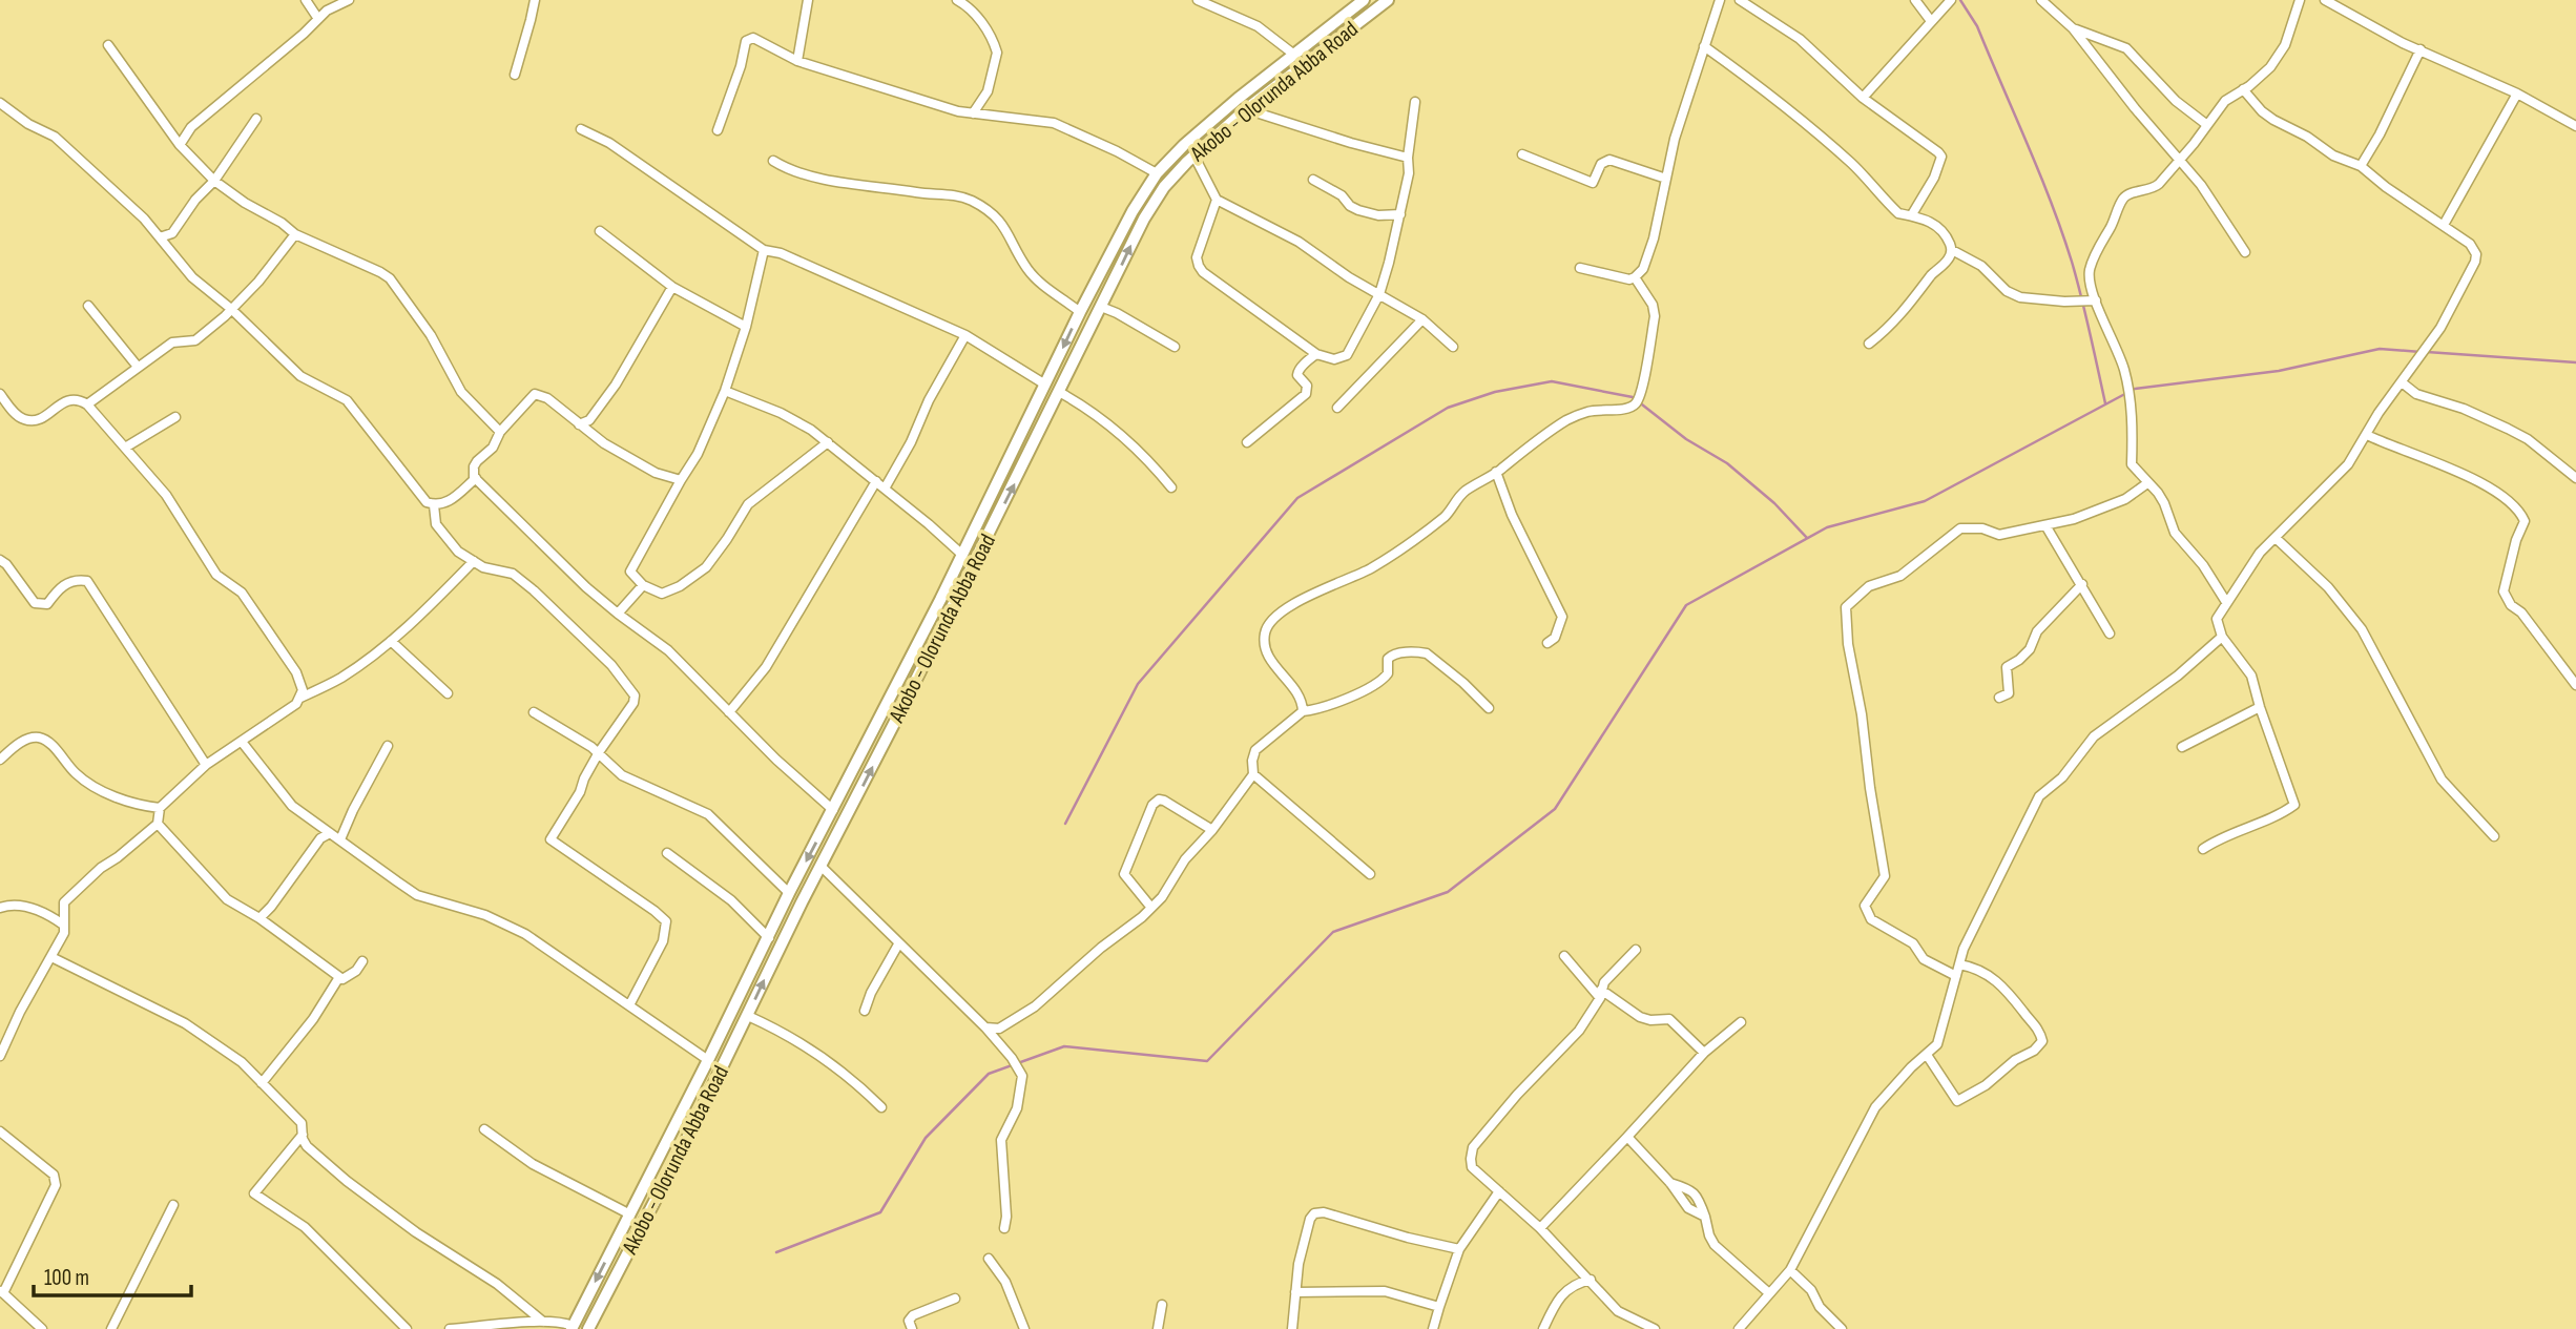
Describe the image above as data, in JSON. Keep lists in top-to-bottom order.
{
  "streets": {
    "main road": ["Akobo - Olorunda Abba Road"]
  },
  "scale_bar": "100 m"
}
